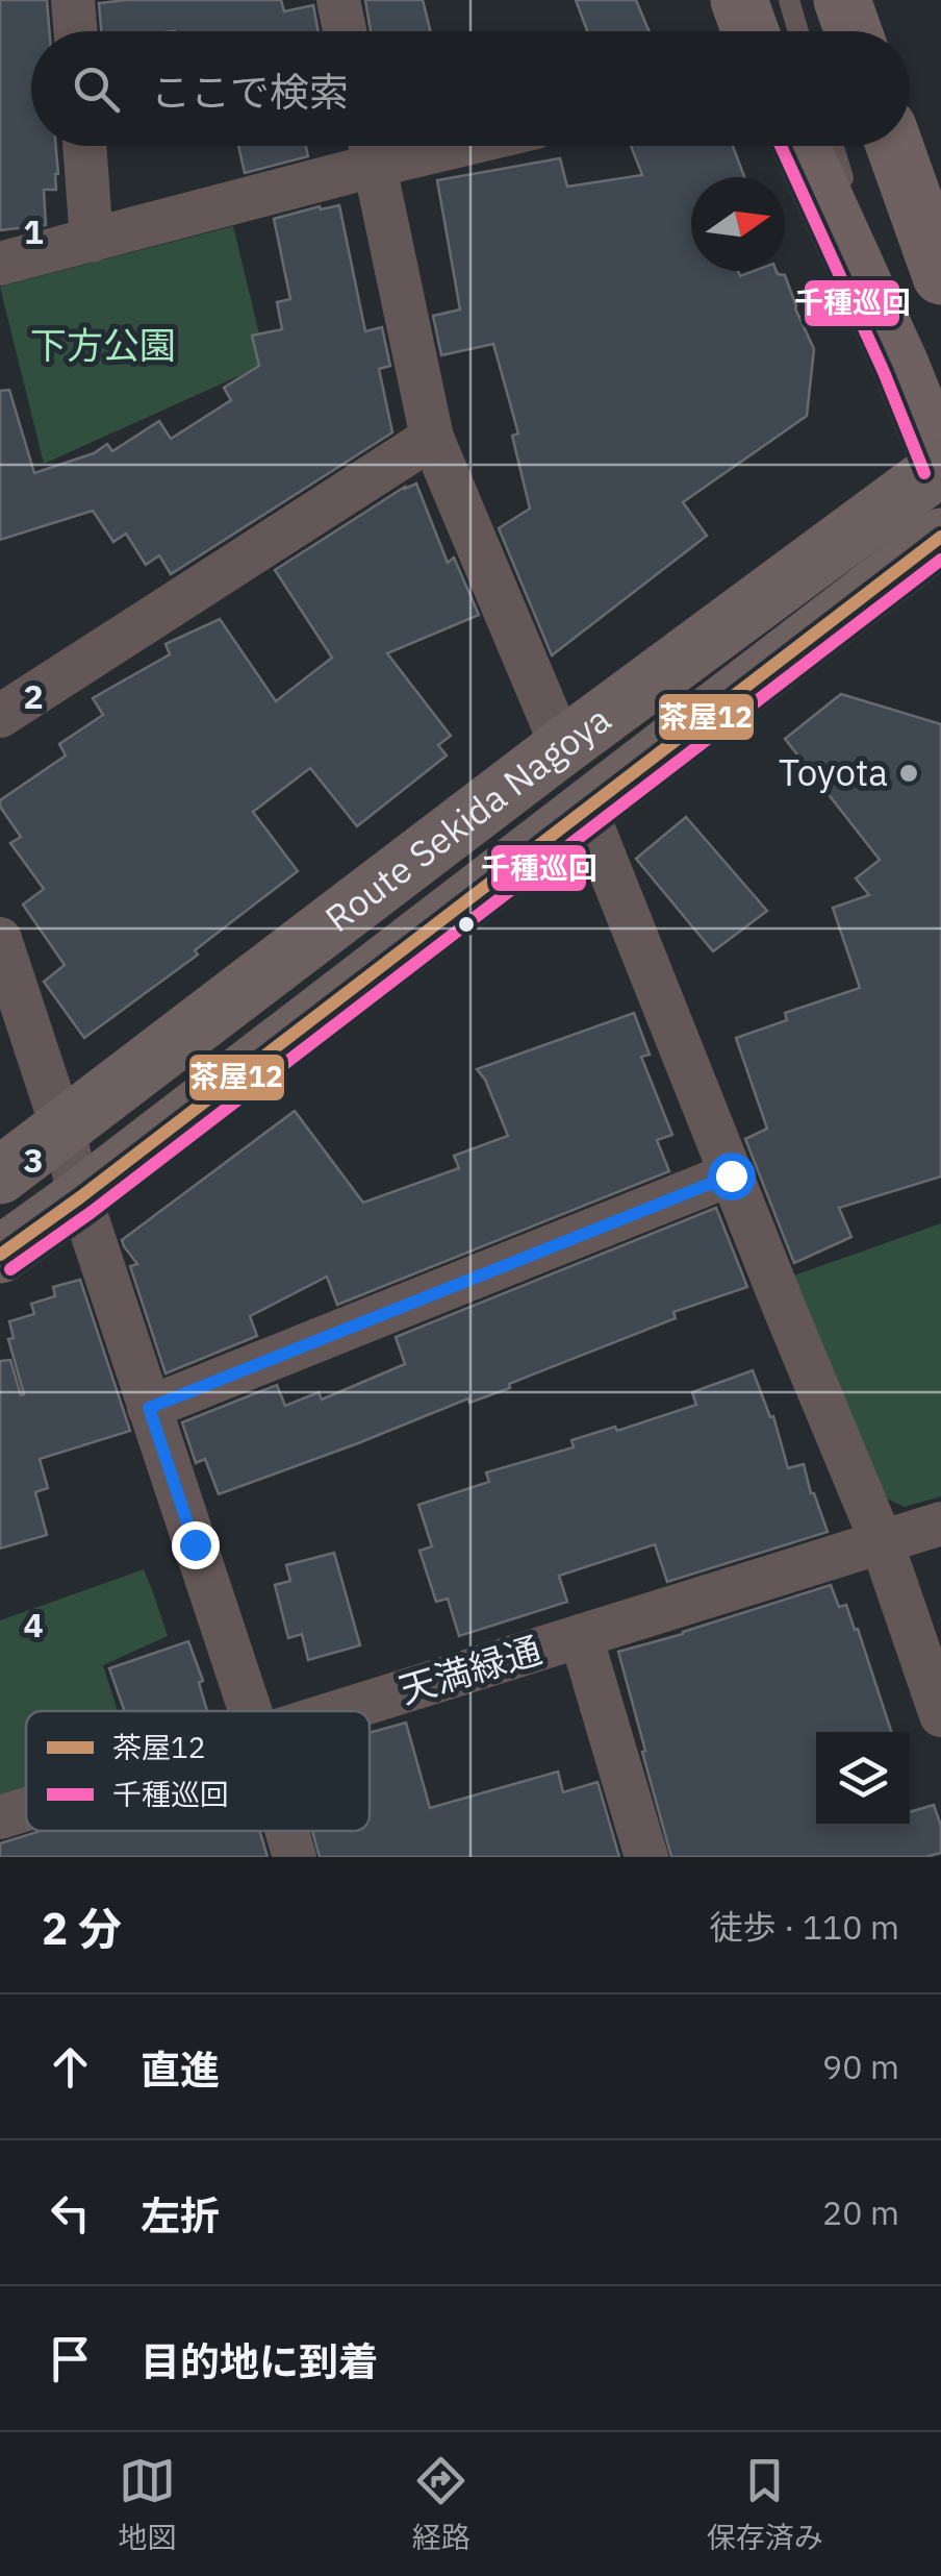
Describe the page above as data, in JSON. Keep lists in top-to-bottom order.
{
  "streets": {
    "main road": ["Route Sekida Nagoya"],
    "street": ["天満緑通"]
  },
  "parks": ["下方公園"],
  "places": ["Toyota"],
  "lines": ["transit line 千種巡回", "transit line 茶屋12"],
  "legend": ["茶屋12", "千種巡回"],
  "north": "right",
  "page": {
    "search": "ここで検索",
    "heading": ["2 分", "徒歩 · 110 m"],
    "list": [
      ["直進", "90 m"],
      ["左折", "20 m"],
      "目的地に到着"
    ],
    "nav": ["地図", "経路", "保存済み"]
  },
  "grid": {
    "rows": [
      "1",
      "2",
      "3",
      "4"
    ]
  }
}
